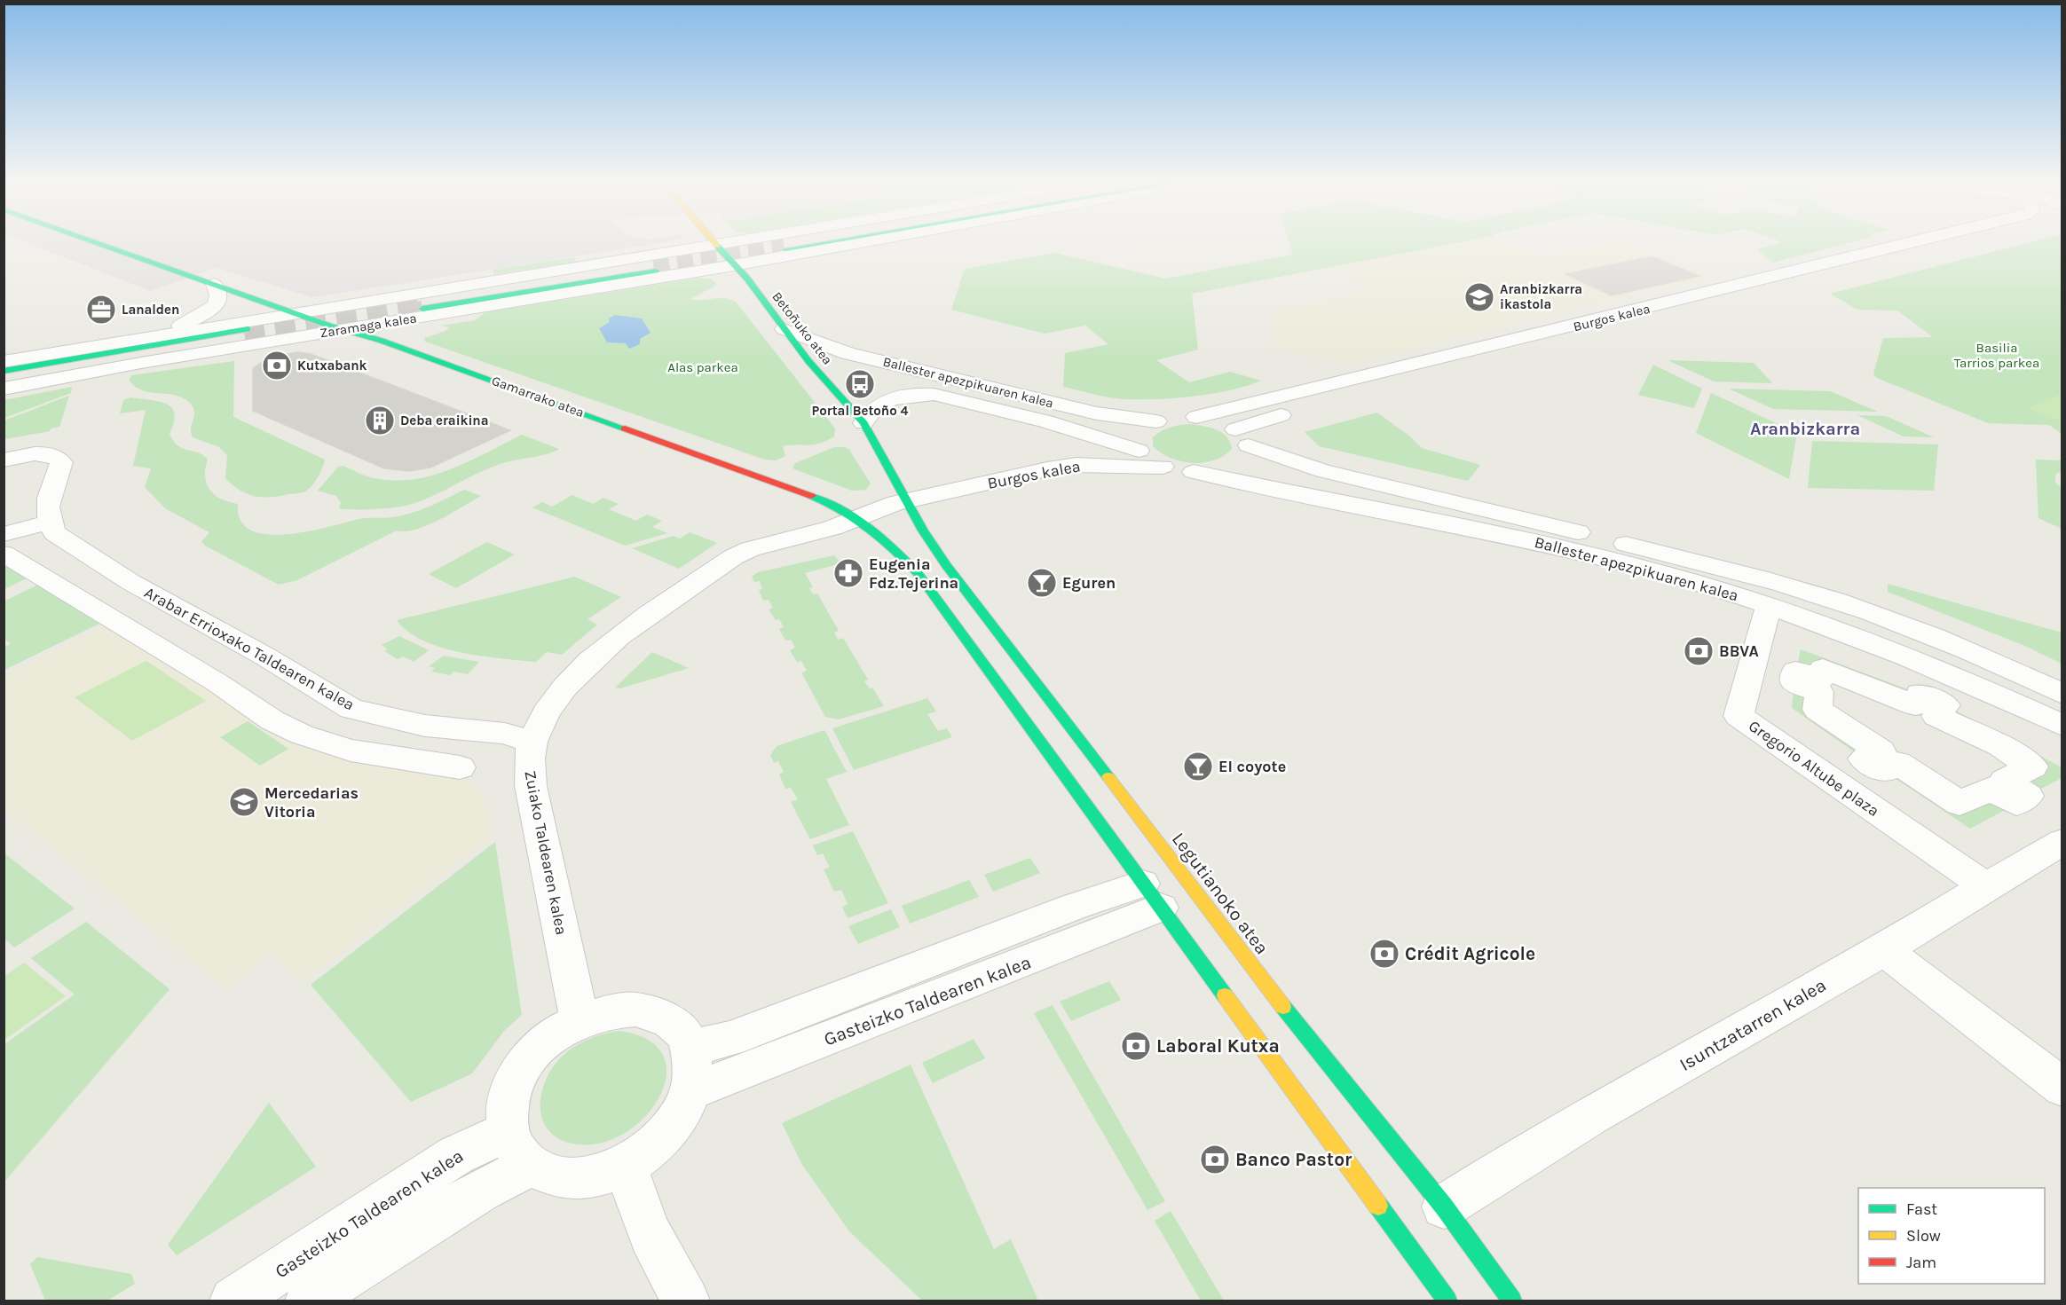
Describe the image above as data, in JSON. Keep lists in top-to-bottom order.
{
  "streets": {
    "main road": [
      "Zaramaga kalea",
      "Betoñuko atea",
      "Gamarrako atea",
      "Legutianoko atea"
    ],
    "street": [
      "Burgos kalea",
      "Ballester apezpikuaren kalea",
      "Arabar Errioxako Taldearen kalea",
      "Gregorio Altube plaza",
      "Zuiako Taldearen kalea",
      "Gasteizko Taldearen kalea",
      "Isuntzatarren kalea"
    ]
  },
  "crossings": [
    ["Burgos kalea", "Betoñuko atea"],
    ["Burgos kalea", "Ballester apezpikuaren kalea"],
    ["Burgos kalea", "Gamarrako atea"],
    ["Burgos kalea", "Zuiako Taldearen kalea"],
    ["Burgos kalea", "Legutianoko atea"],
    ["Zaramaga kalea", "Betoñuko atea"],
    ["Zaramaga kalea", "Gamarrako atea"],
    ["Betoñuko atea", "Ballester apezpikuaren kalea"],
    ["Betoñuko atea", "Legutianoko atea"],
    ["Ballester apezpikuaren kalea", "Gregorio Altube plaza"],
    ["Gamarrako atea", "Zuiako Taldearen kalea"],
    ["Arabar Errioxako Taldearen kalea", "Zuiako Taldearen kalea"],
    ["Gregorio Altube plaza", "Isuntzatarren kalea"],
    ["Zuiako Taldearen kalea", "Gasteizko Taldearen kalea"],
    ["Legutianoko atea", "Isuntzatarren kalea"]
  ],
  "districts": ["Aranbizkarra"],
  "parks": ["Basilia Tarrios parkea", "Alas parkea"],
  "places": {
    "school or university": ["Aranbizkarra ikastola", "Mercedarias Vitoria"],
    "office": ["Lanalden"],
    "bank": [
      "Kutxabank",
      "BBVA",
      "Crédit Agricole",
      "Laboral Kutxa",
      "Banco Pastor"
    ],
    "bus stop": ["Portal Betoño 4"],
    "building": ["Deba eraikina"],
    "pharmacy": ["Eugenia Fdz.Tejerina"],
    "bar": ["Eguren", "El coyote"]
  },
  "legend": ["Fast", "Slow", "Jam"]
}
